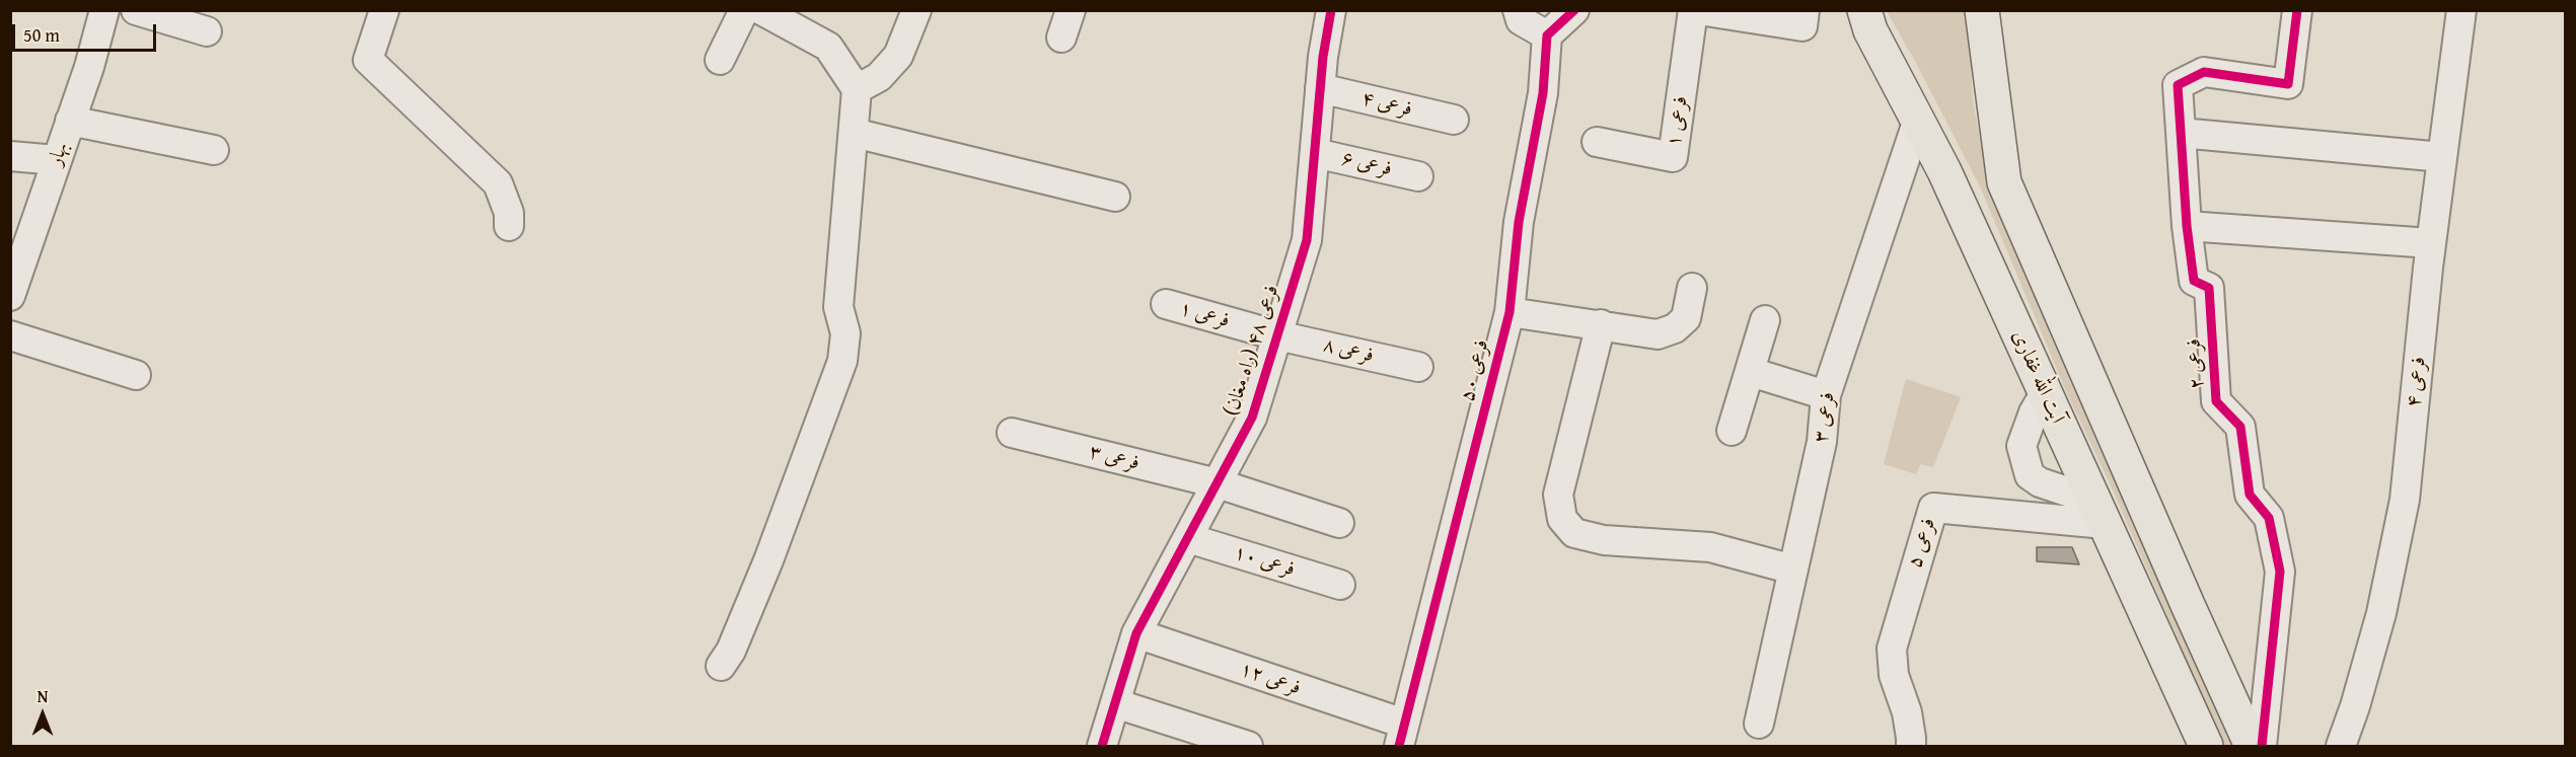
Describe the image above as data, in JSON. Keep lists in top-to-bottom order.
{
  "streets": {
    "main road": ["آیت الله غفاری"],
    "street": [
      "فرعی ۴",
      "فرعی ۱",
      "بهار",
      "فرعی ۶",
      "فرعی ۴۸ (راه مغان)",
      "فرعی ۸",
      "فرعی ۲",
      "فرعی ۵۰",
      "فرعی ۳",
      "فرعی ۵",
      "فرعی ۱۰",
      "فرعی ۱۲"
    ]
  },
  "crossings": [
    ["فرعی ۴", "فرعی ۴۸ (راه مغان)"],
    ["فرعی ۱", "فرعی ۴۸ (راه مغان)"],
    ["فرعی ۱", "فرعی ۸"],
    ["فرعی ۶", "فرعی ۴۸ (راه مغان)"],
    ["فرعی ۴۸ (راه مغان)", "فرعی ۸"],
    ["فرعی ۴۸ (راه مغان)", "فرعی ۳"],
    ["فرعی ۴۸ (راه مغان)", "فرعی ۱۰"],
    ["فرعی ۴۸ (راه مغان)", "فرعی ۱۲"],
    ["فرعی ۵۰", "فرعی ۱۲"],
    ["آیت الله غفاری", "فرعی ۳"],
    ["آیت الله غفاری", "فرعی ۵"]
  ],
  "scale_bar": "50 m",
  "north": "top"
}
